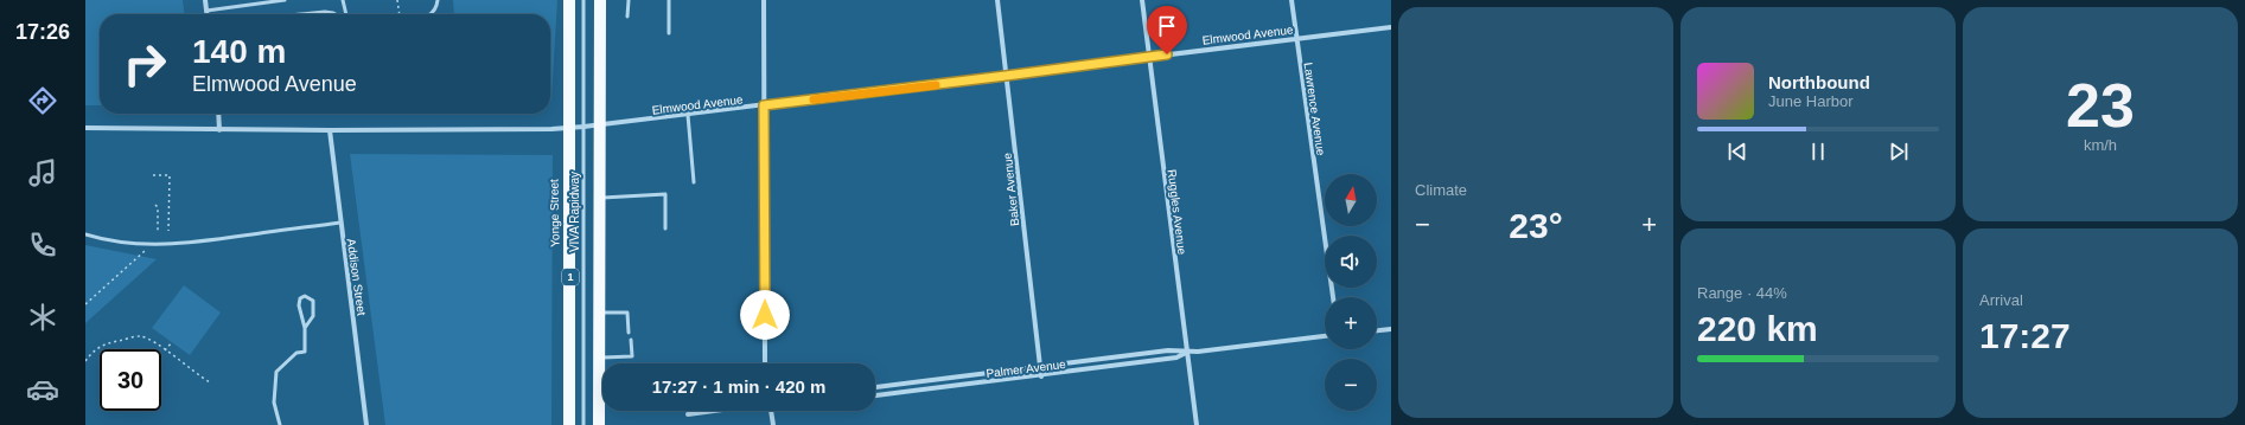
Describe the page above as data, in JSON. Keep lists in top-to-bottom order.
{
  "streets": {
    "main road": ["Yonge Street", "1"],
    "street": [
      "Elmwood Avenue",
      "Lawrence Avenue",
      "Baker Avenue",
      "Ruggles Avenue",
      "Addison Street",
      "Palmer Avenue"
    ],
    "lane": ["VIVA Rapidway"]
  },
  "crossings": [
    ["Elmwood Avenue", "Lawrence Avenue"],
    ["Elmwood Avenue", "Baker Avenue"],
    ["Elmwood Avenue", "VIVA Rapidway"],
    ["Elmwood Avenue", "Ruggles Avenue"],
    ["Elmwood Avenue", "Yonge Street"],
    ["Elmwood Avenue", "Addison Street"],
    ["Baker Avenue", "Palmer Avenue"],
    ["Ruggles Avenue", "Palmer Avenue"]
  ],
  "north": "top",
  "page": {
    "tabs": "17:26",
    "tile": [
      "Climate",
      ["23", "km/h"],
      ["Range · 44%", "220 km"],
      ["Arrival", "17:27"]
    ],
    "turn": ["140 m", "Elmwood Avenue"],
    "song": ["Northbound", "June Harbor"],
    "map_buttons": ["+", "−"],
    "heat": ["−", "23°", "+"],
    "limit": "30",
    "trip": "17:27 · 1 min · 420 m"
  }
}
